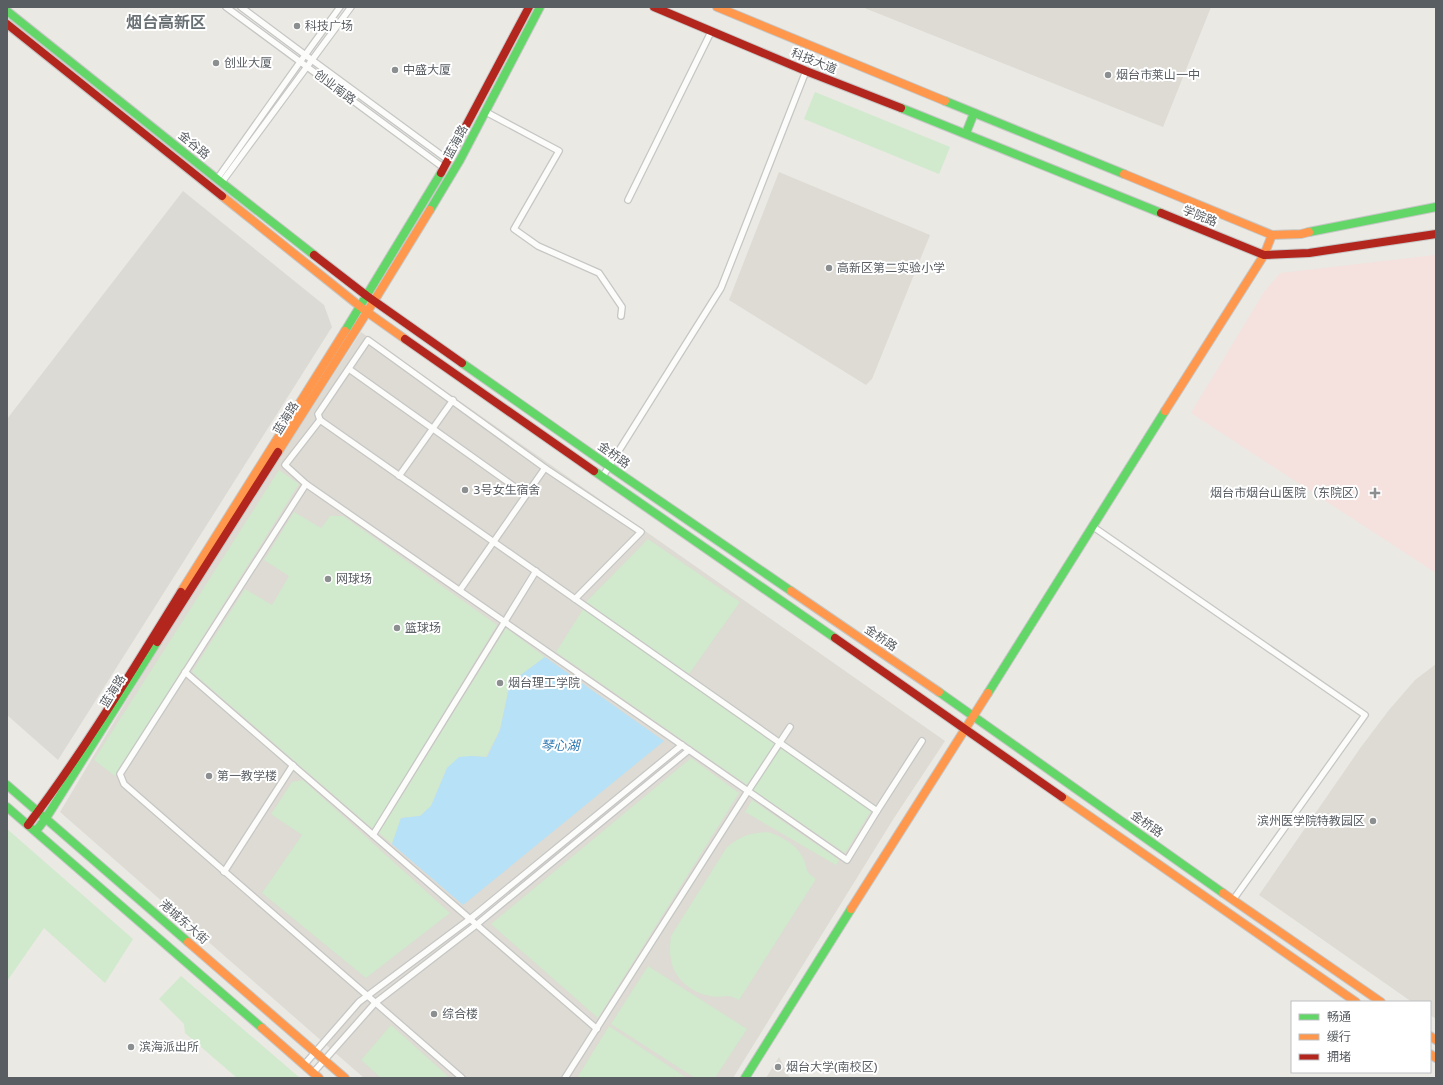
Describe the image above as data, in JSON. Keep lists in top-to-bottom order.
{
  "streets": {
    "street": [
      "科技大道",
      "创业南路",
      "蓝海路",
      "金谷路",
      "学院路",
      "金桥路",
      "港城东大街"
    ]
  },
  "crossings": [
    ["科技大道", "学院路"],
    ["创业南路", "蓝海路"],
    ["蓝海路", "金谷路"],
    ["蓝海路", "金桥路"],
    ["蓝海路", "港城东大街"],
    ["金谷路", "金桥路"]
  ],
  "districts": ["烟台高新区"],
  "water": ["琴心湖"],
  "places": {
    "other": [
      "科技广场",
      "创业大厦",
      "中盛大厦",
      "烟台市莱山一中",
      "高新区第二实验小学",
      "3号女生宿舍",
      "网球场",
      "篮球场",
      "烟台理工学院",
      "第一教学楼",
      "滨州医学院特教园区",
      "综合楼",
      "滨海派出所",
      "烟台大学(南校区)"
    ],
    "health": ["烟台市烟台山医院（东院区）"]
  },
  "legend": ["畅通", "缓行", "拥堵"]
}
